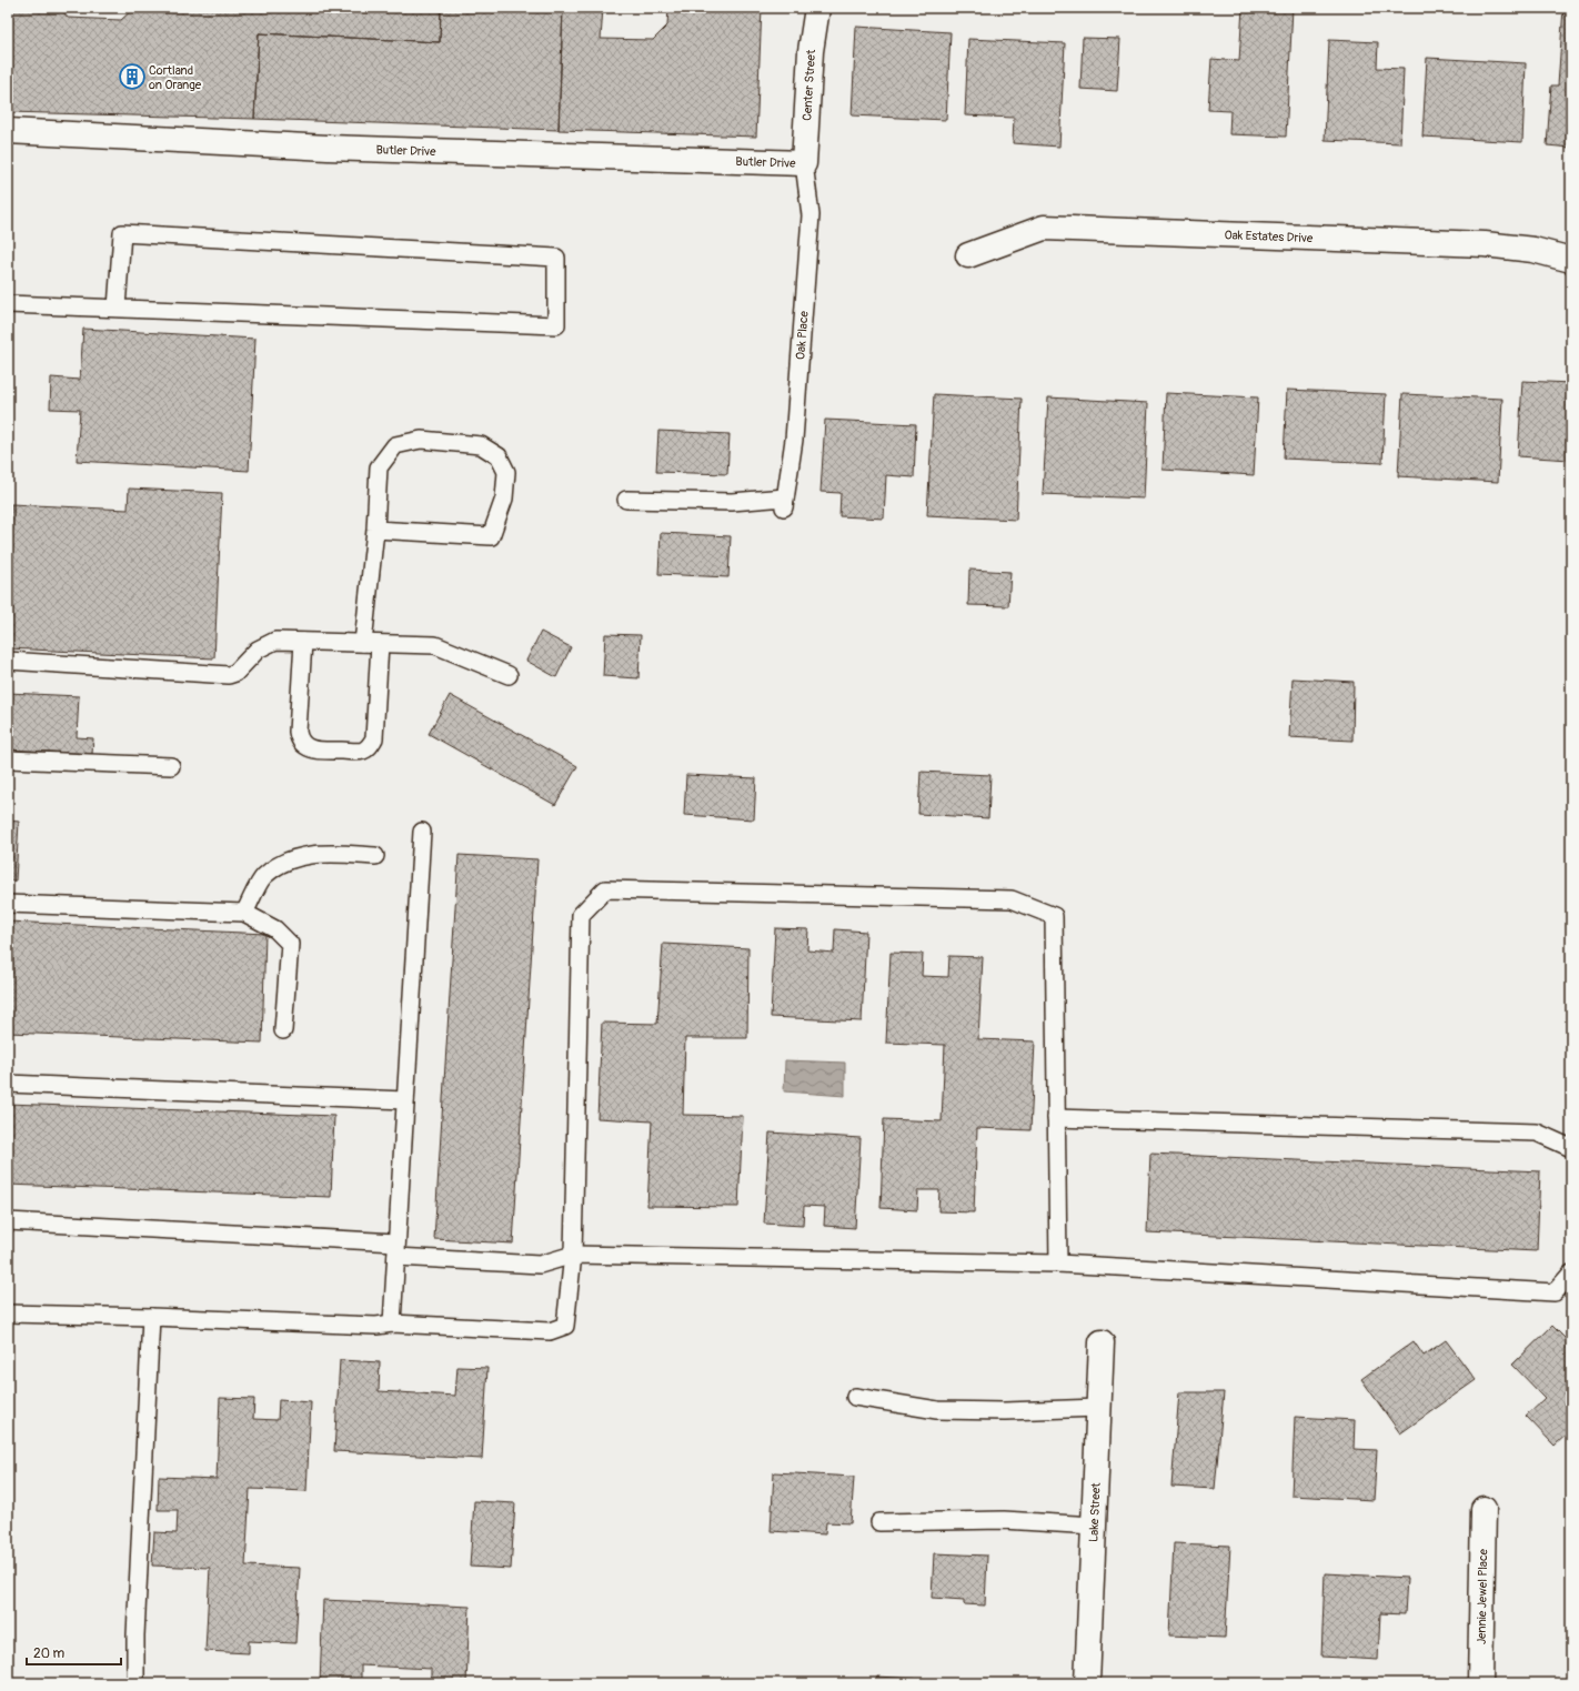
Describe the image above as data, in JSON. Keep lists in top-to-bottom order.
{
  "streets": {
    "street": [
      "Center Street",
      "Butler Drive",
      "Oak Estates Drive",
      "Lake Street",
      "Jennie Jewel Place"
    ],
    "lane": ["Oak Place"]
  },
  "crossings": [
    ["Center Street", "Butler Drive"],
    ["Center Street", "Oak Place"],
    ["Butler Drive", "Oak Place"]
  ],
  "places": {
    "building": ["Cortland on Orange"]
  },
  "scale_bar": "20 m"
}
